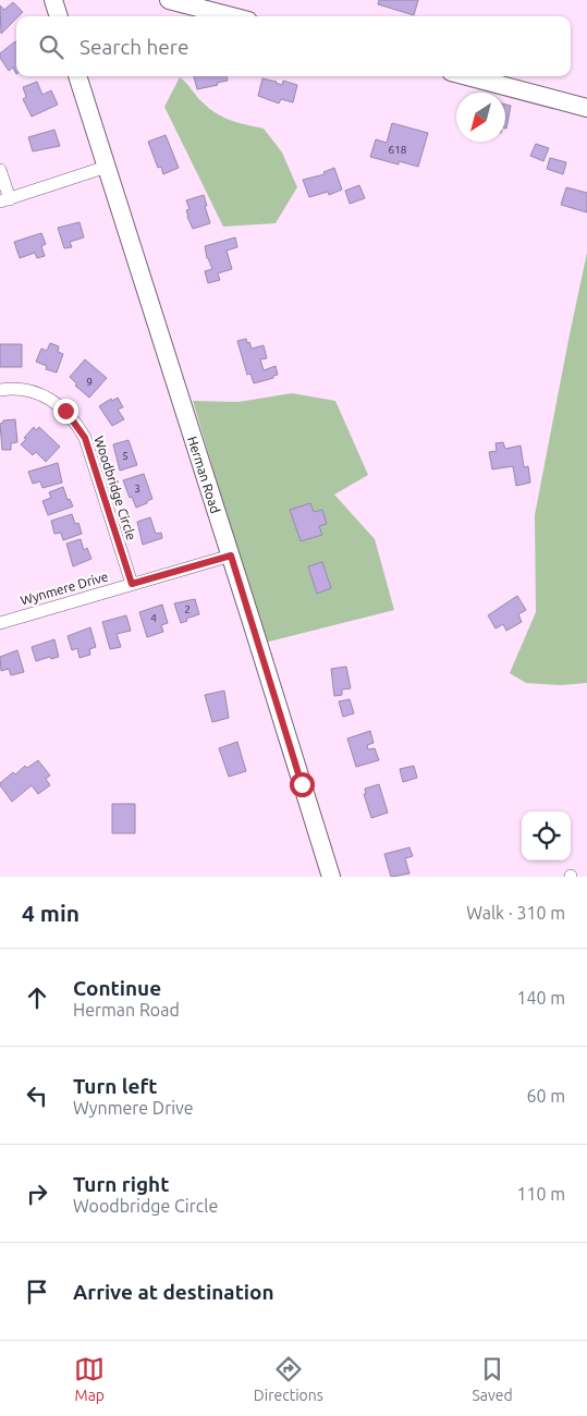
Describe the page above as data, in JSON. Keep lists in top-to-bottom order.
{
  "streets": {
    "street": ["Herman Road", "Woodbridge Circle", "Wynmere Drive"]
  },
  "crossings": [
    ["Herman Road", "Wynmere Drive"],
    ["Woodbridge Circle", "Wynmere Drive"]
  ],
  "house_numbers": [
    "618",
    "9",
    "5",
    "3",
    "2",
    "4"
  ],
  "north": "bottom left",
  "page": {
    "search": "Search here",
    "heading": ["4 min", "Walk · 310 m"],
    "list": [
      ["Continue", "Herman Road", "140 m"],
      ["Turn left", "Wynmere Drive", "60 m"],
      ["Turn right", "Woodbridge Circle", "110 m"],
      "Arrive at destination"
    ],
    "nav": ["Map", "Directions", "Saved"]
  }
}
